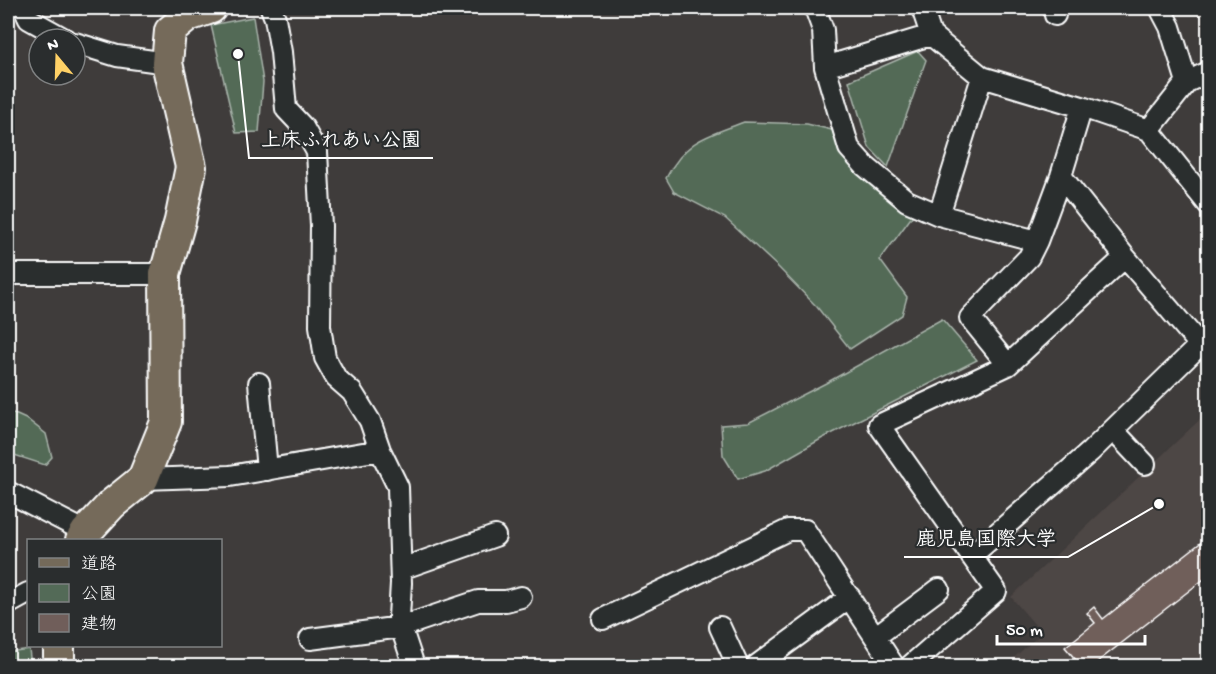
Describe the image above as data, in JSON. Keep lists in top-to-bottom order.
{
  "places": ["上床ふれあい公園", "鹿児島国際大学"],
  "legend": ["道路", "公園", "建物"],
  "scale_bar": "50 m",
  "north": "top"
}
